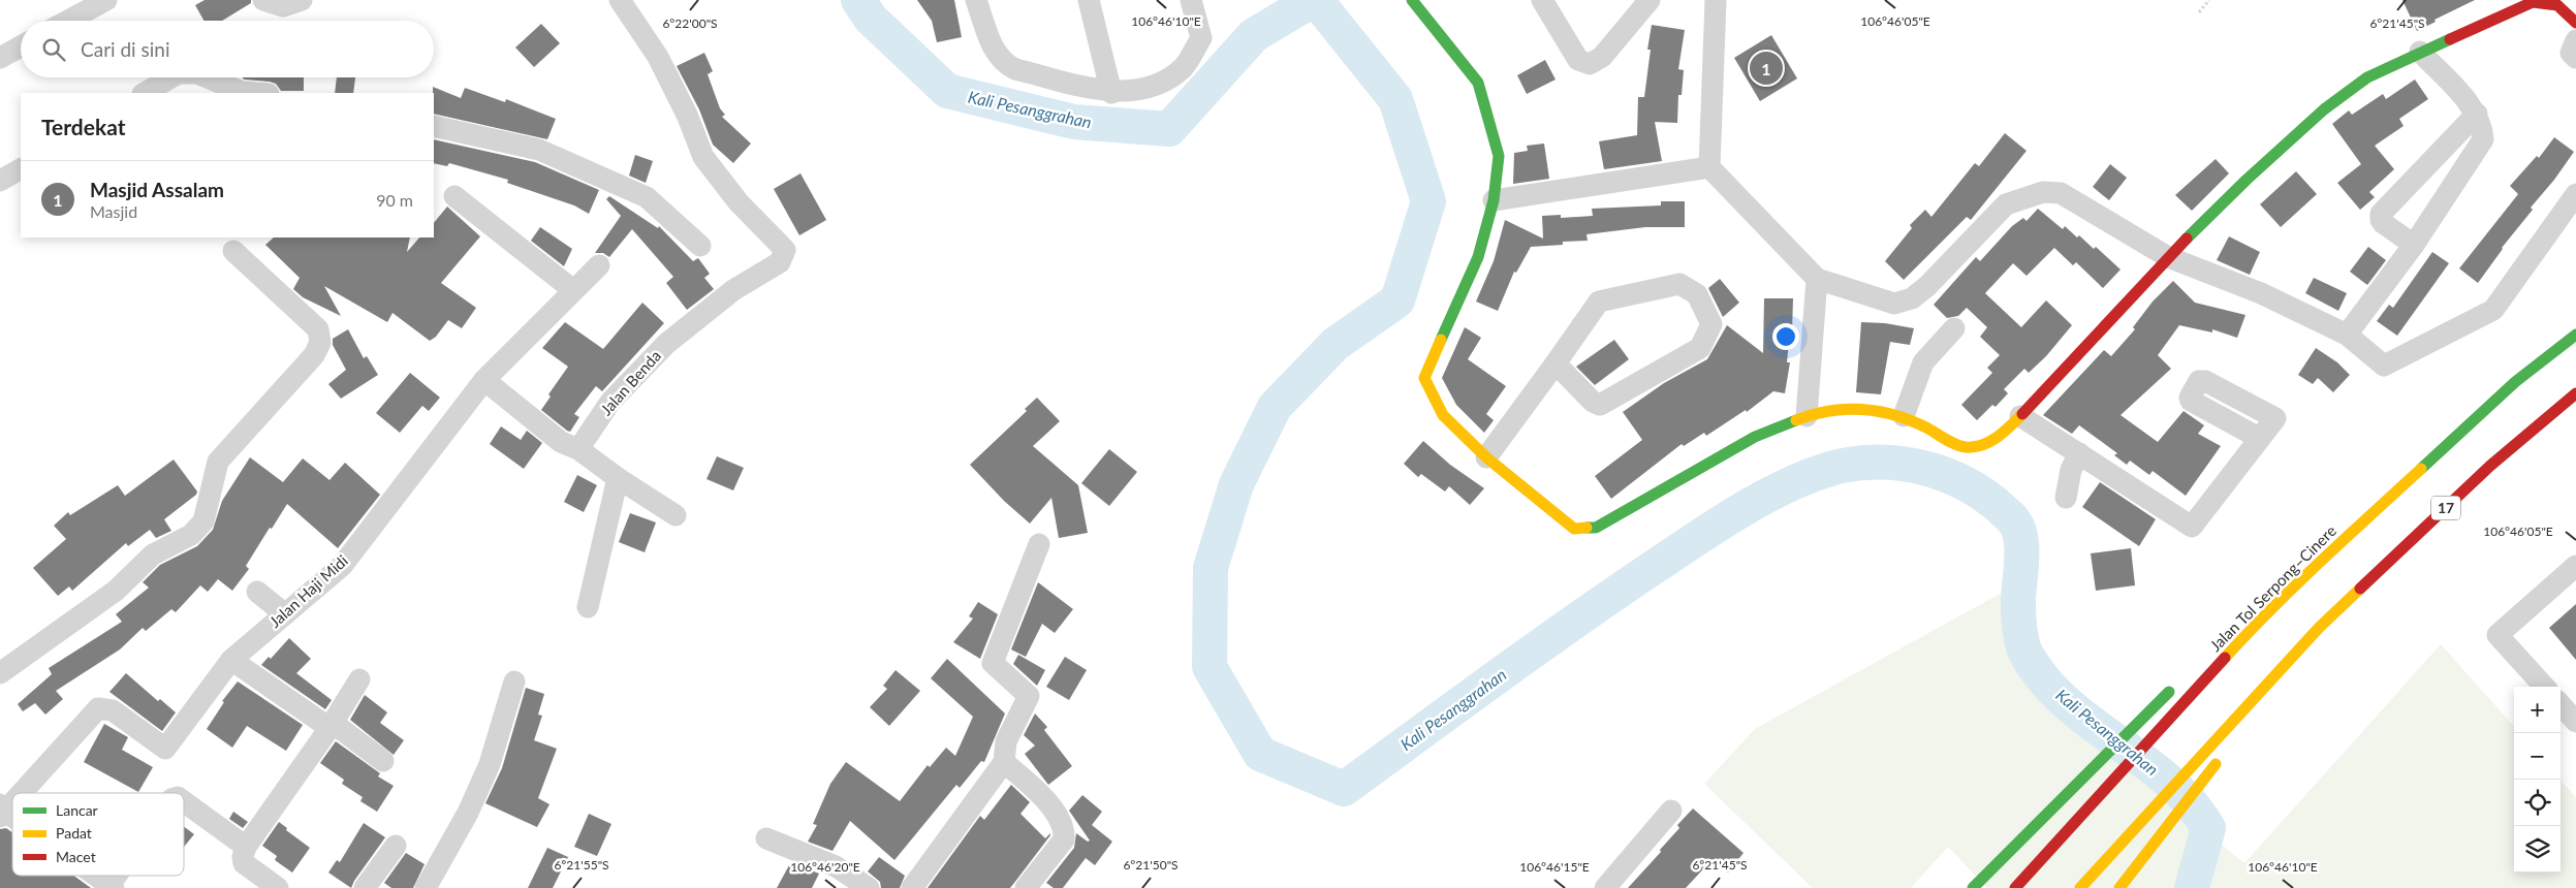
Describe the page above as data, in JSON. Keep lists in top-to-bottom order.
{
  "streets": {
    "main road": ["17", "Jalan Tol Serpong–Cinere"],
    "street": ["Jalan Benda", "Jalan Haji Midi"]
  },
  "water": ["Kali Pesanggrahan"],
  "legend": ["Lancar", "Padat", "Macet"],
  "page": {
    "search": "Cari di sini",
    "pins": "1",
    "heading": "Terdekat",
    "list": [
      {
        "mark": "1",
        "name": "Masjid Assalam",
        "note": "Masjid",
        "value": "90 m"
      }
    ],
    "map_buttons": ["+", "−"]
  },
  "coordinates": [
    "106°46'10\"E",
    "106°46'05\"E",
    "6°22'00\"S",
    "6°21'45\"S",
    "6°21'55\"S",
    "6°21'50\"S",
    "106°46'20\"E",
    "106°46'15\"E"
  ]
}
